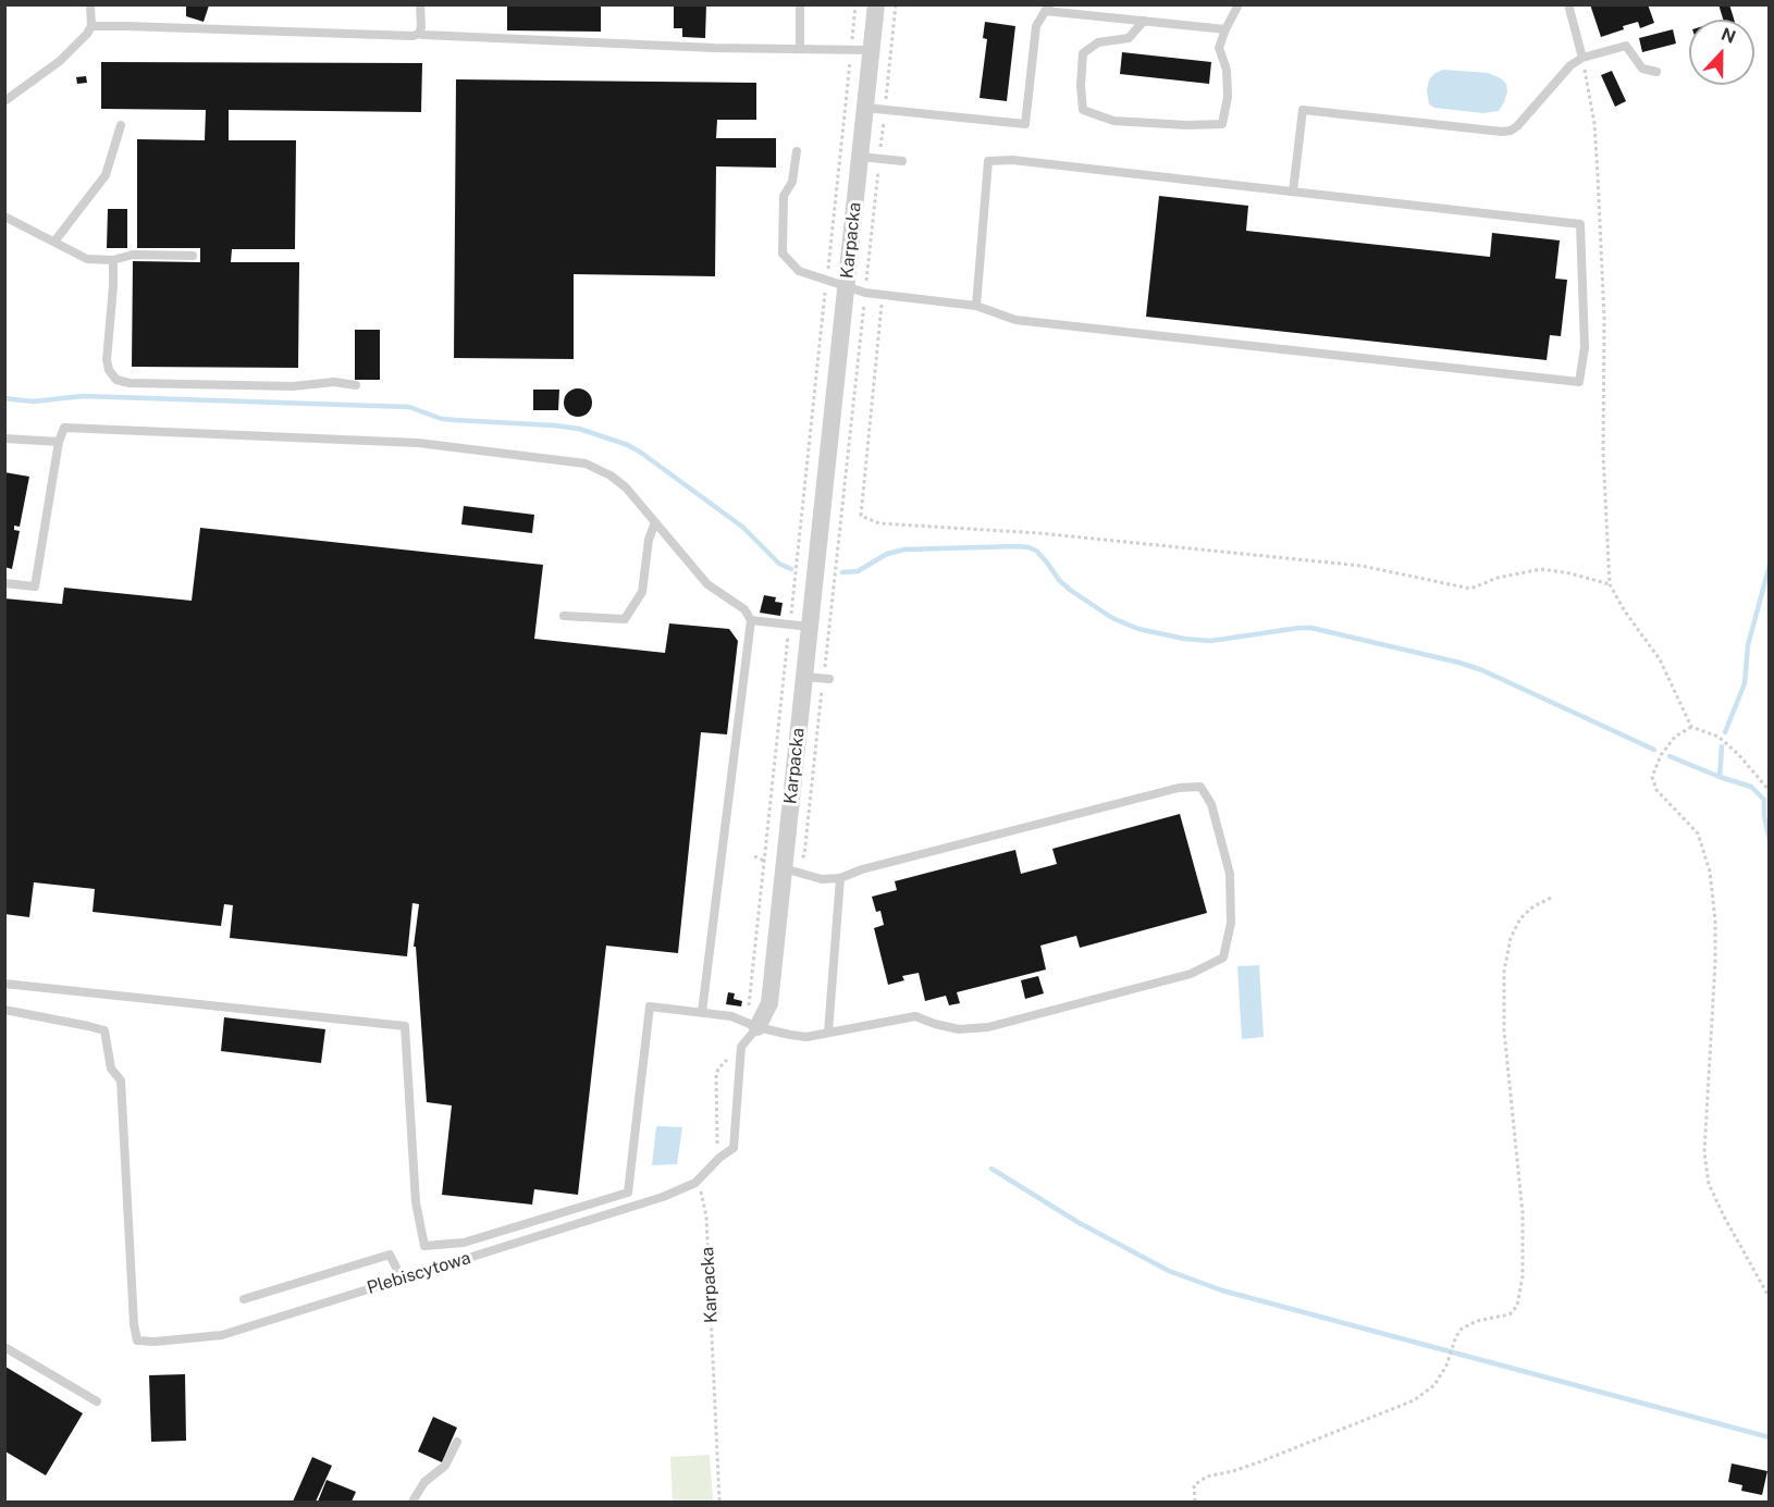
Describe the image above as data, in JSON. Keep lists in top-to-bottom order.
{
  "streets": {
    "street": ["Karpacka"],
    "lane": ["Plebiscytowa"]
  },
  "crossings": [
    ["Karpacka", "Plebiscytowa"]
  ],
  "north": "top"
}
